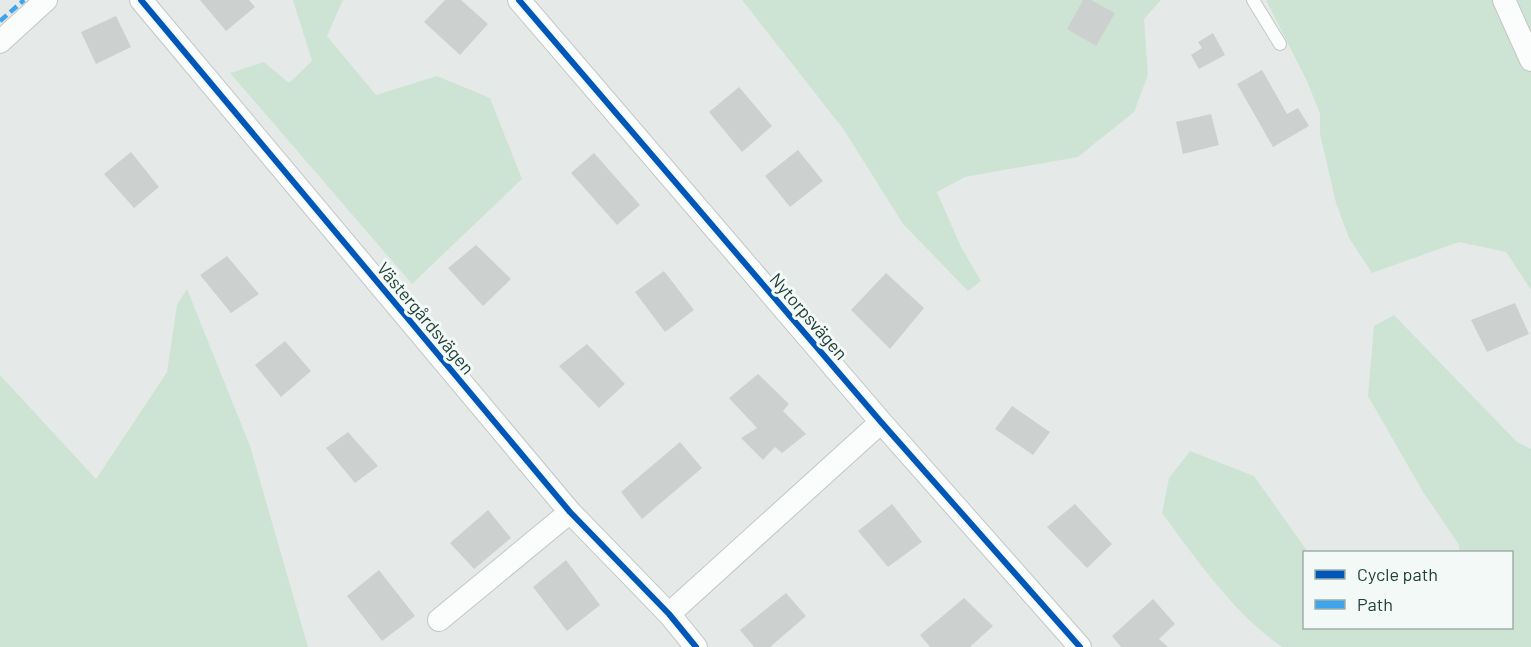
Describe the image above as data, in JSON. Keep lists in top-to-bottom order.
{
  "streets": {
    "street": ["Nytorpsvägen", "Västergårdsvägen"]
  },
  "legend": ["Cycle path", "Path"]
}
